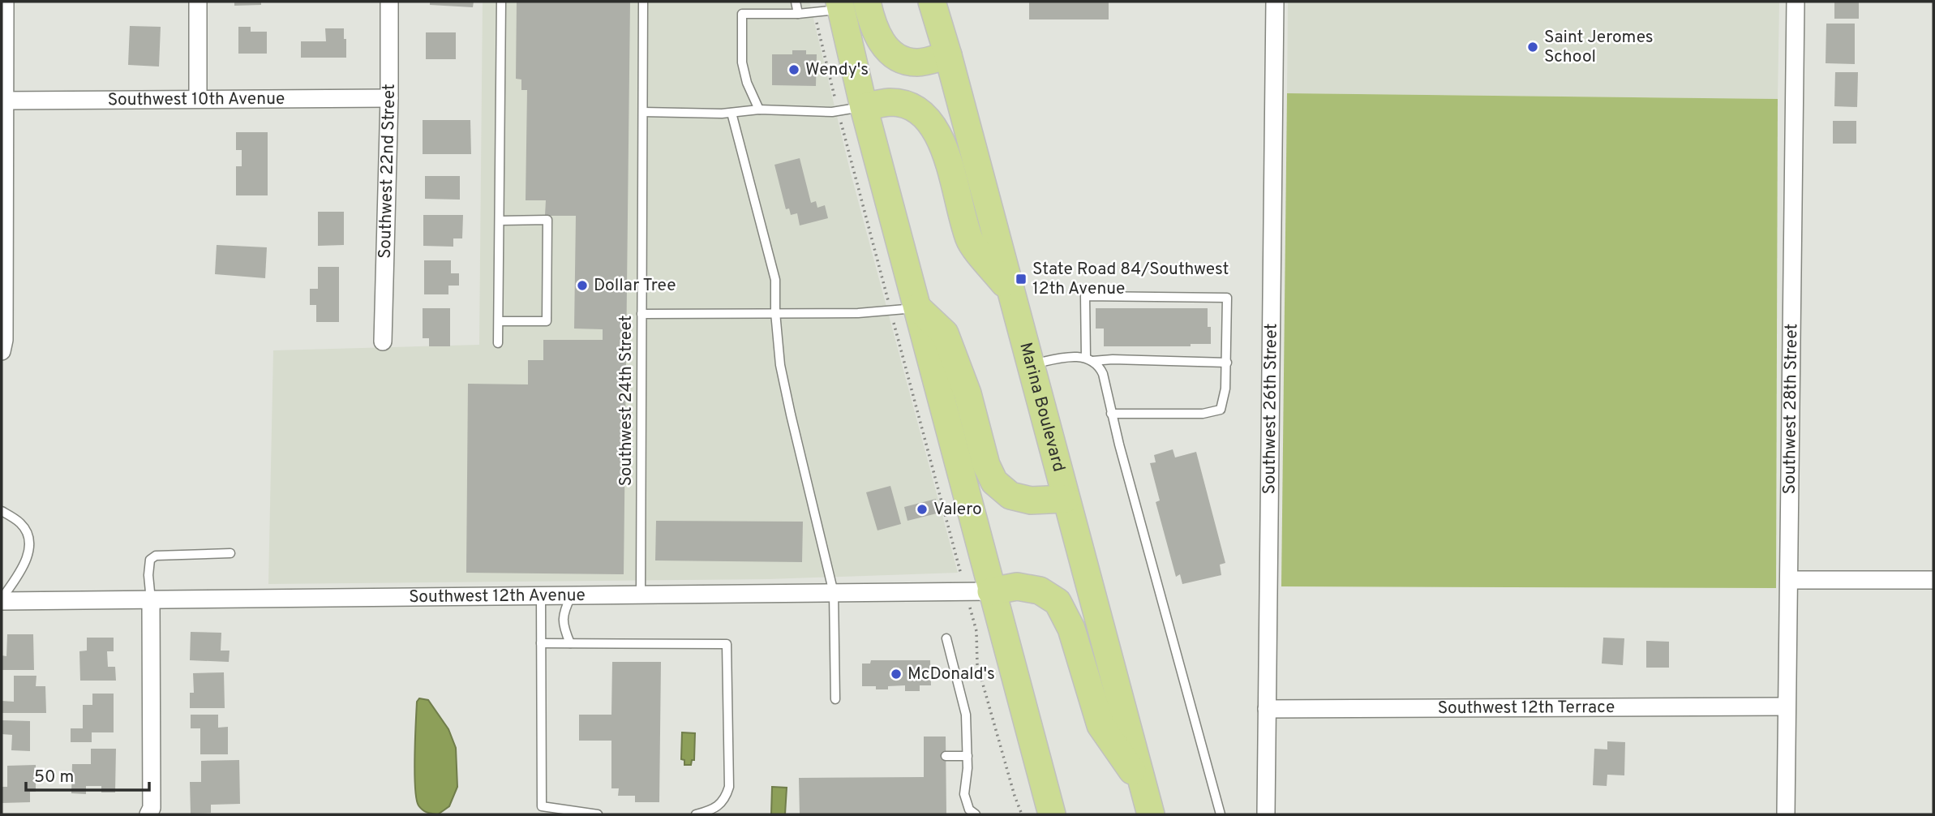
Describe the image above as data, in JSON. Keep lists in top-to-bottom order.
{
  "streets": {
    "main road": ["Marina Boulevard"],
    "street": [
      "Southwest 10th Avenue",
      "Southwest 22nd Street",
      "Southwest 26th Street",
      "Southwest 28th Street",
      "Southwest 12th Avenue",
      "Southwest 12th Terrace"
    ],
    "lane": ["Southwest 24th Street"]
  },
  "crossings": [
    ["Southwest 10th Avenue", "Southwest 22nd Street"],
    ["Southwest 24th Street", "Southwest 12th Avenue"],
    ["Southwest 26th Street", "Southwest 12th Terrace"],
    ["Southwest 28th Street", "Southwest 12th Terrace"]
  ],
  "places": {
    "other": [
      "Saint Jeromes School",
      "Wendy's",
      "Dollar Tree",
      "Valero",
      "McDonald's"
    ],
    "transit": ["State Road 84/Southwest 12th Avenue"]
  },
  "scale_bar": "50 m"
}
